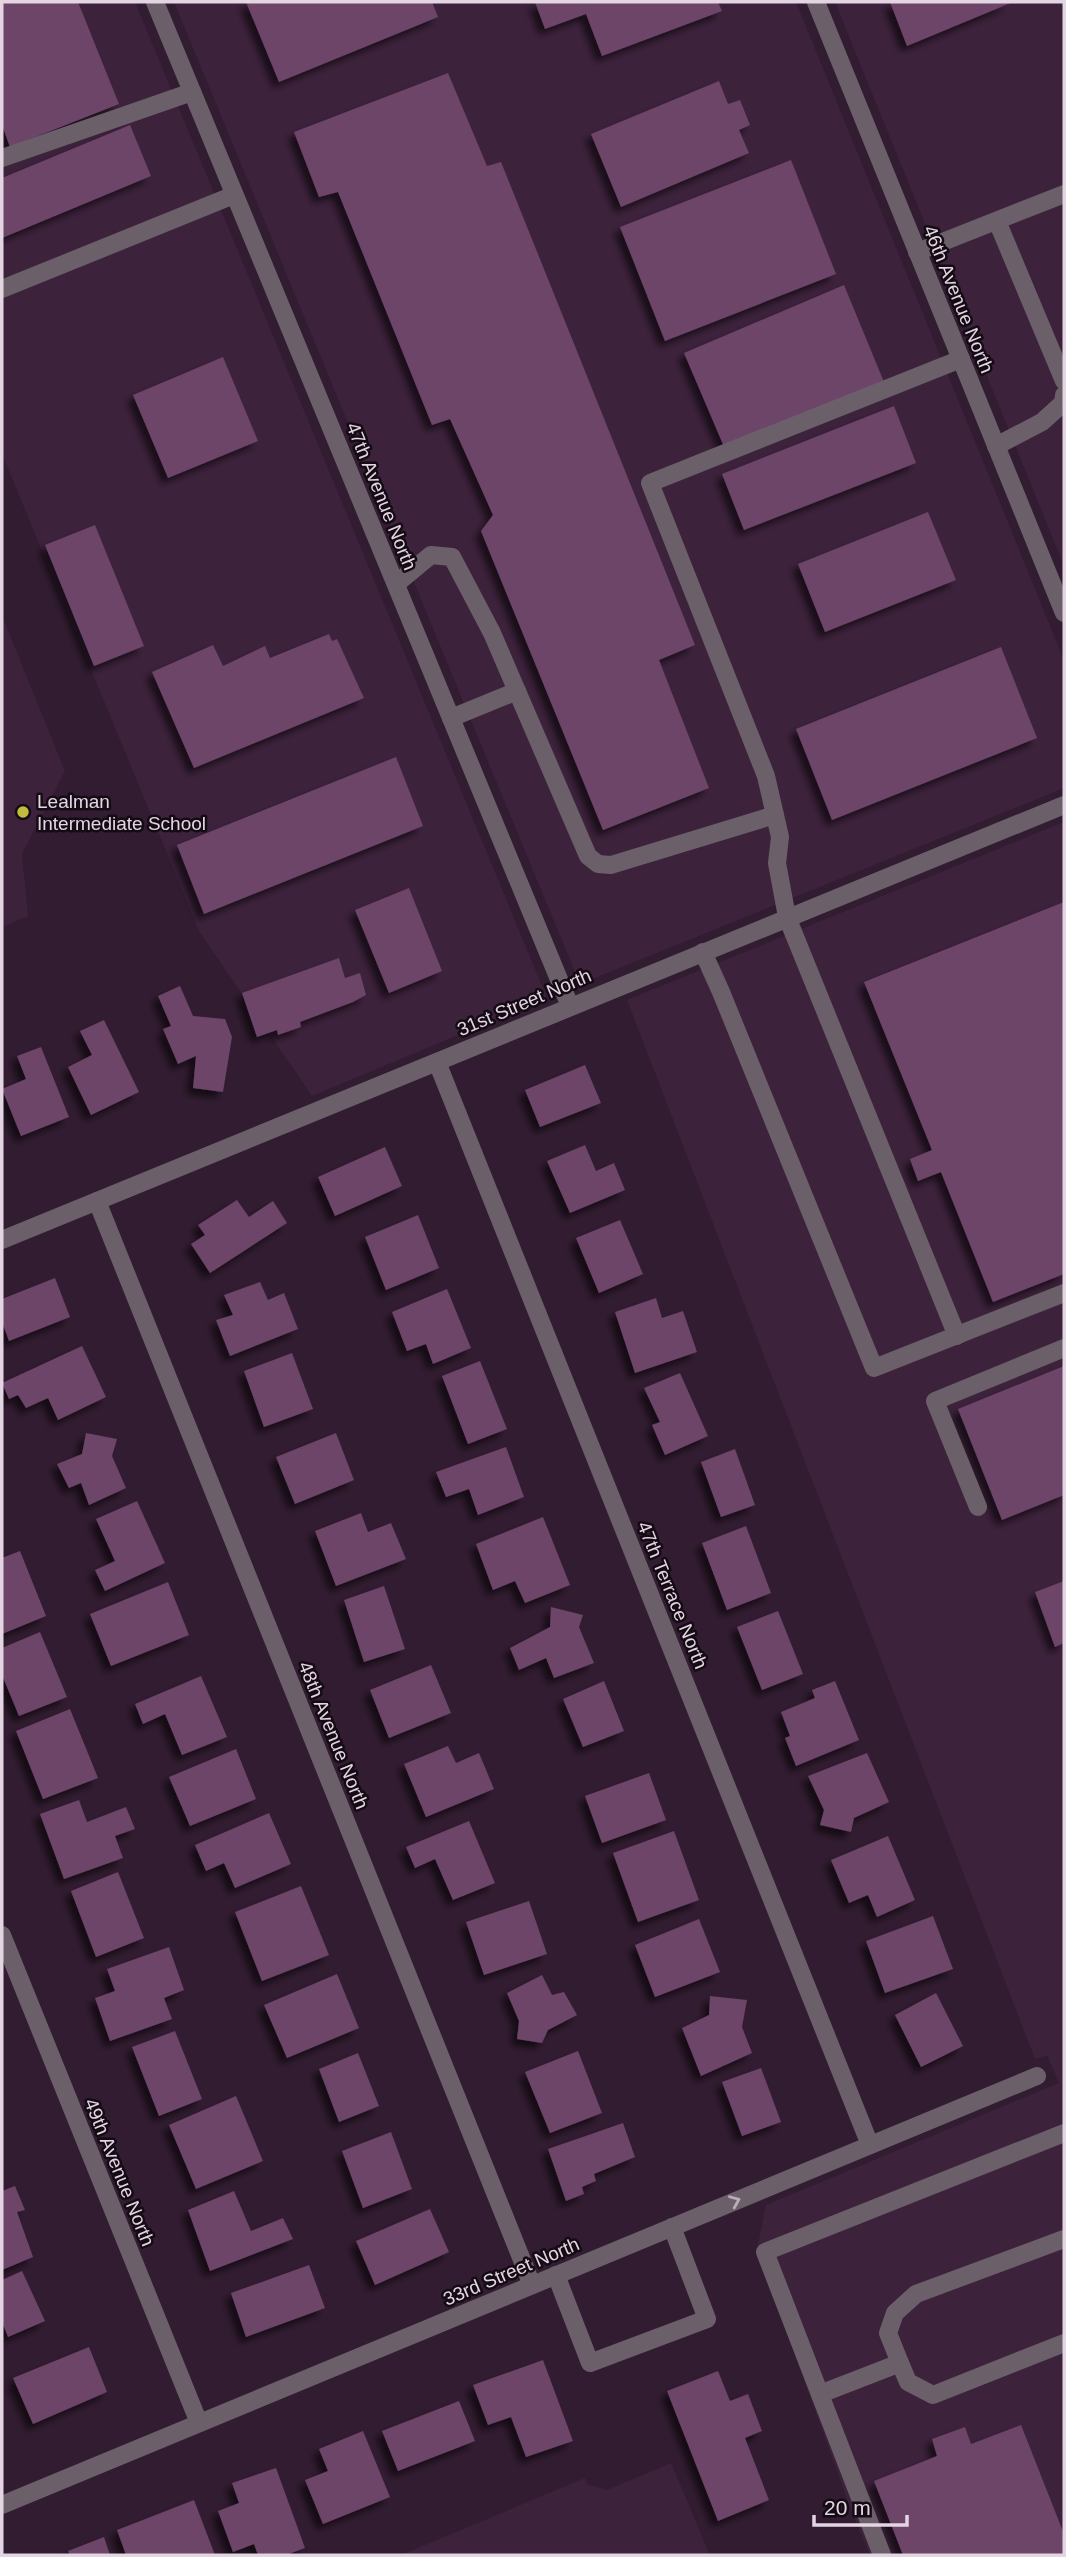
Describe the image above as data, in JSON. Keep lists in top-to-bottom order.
{
  "streets": {
    "street": [
      "46th Avenue North",
      "47th Avenue North",
      "31st Street North",
      "47th Terrace North",
      "48th Avenue North",
      "49th Avenue North",
      "33rd Street North"
    ]
  },
  "crossings": [
    ["47th Avenue North", "31st Street North"],
    ["31st Street North", "47th Terrace North"],
    ["31st Street North", "48th Avenue North"],
    ["47th Terrace North", "33rd Street North"],
    ["48th Avenue North", "33rd Street North"],
    ["49th Avenue North", "33rd Street North"]
  ],
  "places": ["Lealman Intermediate School"],
  "scale_bar": "20 m"
}
